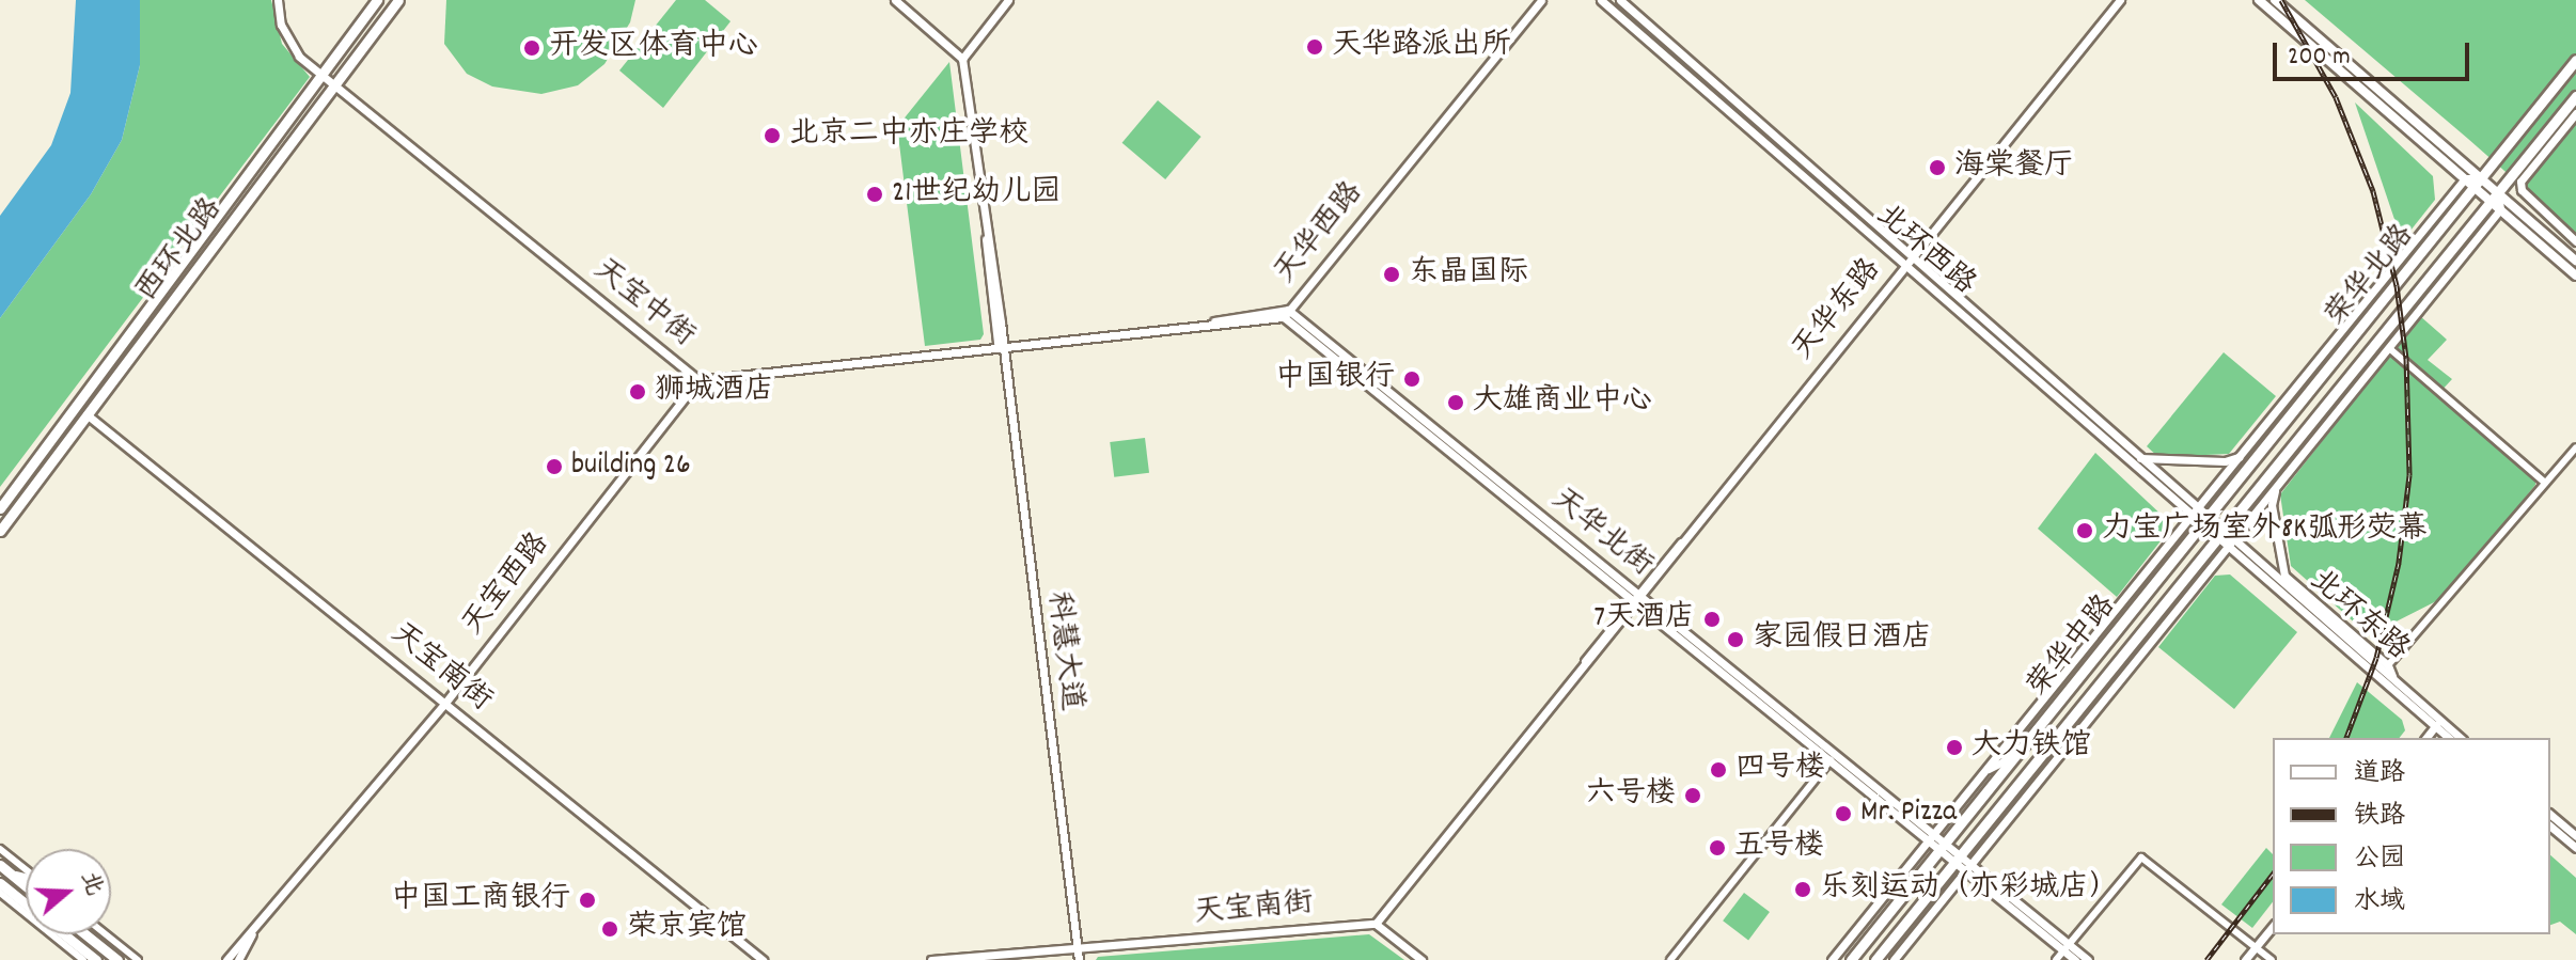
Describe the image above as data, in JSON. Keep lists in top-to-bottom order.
{
  "streets": {
    "main road": ["西环北路", "荣华北路", "荣华中路"],
    "street": [
      "天华西路",
      "北环西路",
      "天宝中街",
      "天华东路",
      "天华北街",
      "天宝西路",
      "北环东路",
      "科慧大道",
      "天宝南街"
    ]
  },
  "crossings": [
    ["天华西路", "天宝中街"],
    ["天华西路", "天华北街"],
    ["天华西路", "科慧大道"],
    ["西环北路", "天宝中街"],
    ["西环北路", "天宝南街"],
    ["北环西路", "荣华北路"],
    ["北环西路", "天华东路"],
    ["北环西路", "北环东路"],
    ["北环西路", "荣华中路"],
    ["荣华北路", "北环东路"],
    ["荣华北路", "荣华中路"],
    ["天宝中街", "天宝西路"],
    ["天宝中街", "科慧大道"],
    ["天华东路", "天华北街"],
    ["天华东路", "天宝南街"],
    ["天华北街", "荣华中路"],
    ["天宝西路", "天宝南街"],
    ["北环东路", "荣华中路"],
    ["科慧大道", "天宝南街"]
  ],
  "places": [
    "天华路派出所",
    "开发区体育中心",
    "北京二中亦庄学校",
    "海棠餐厅",
    "21世纪幼儿园",
    "东晶国际",
    "中国银行",
    "狮城酒店",
    "大雄商业中心",
    "building 26",
    "力宝广场室外8K弧形荧幕",
    "7天酒店",
    "家园假日酒店",
    "大力铁馆",
    "四号楼",
    "六号楼",
    "Mr. Pizza",
    "五号楼",
    "乐刻运动（亦彩城店）",
    "中国工商银行",
    "荣京宾馆"
  ],
  "legend": [
    "道路",
    "铁路",
    "公园",
    "水域"
  ],
  "scale_bar": "200 m",
  "north": "right"
}
